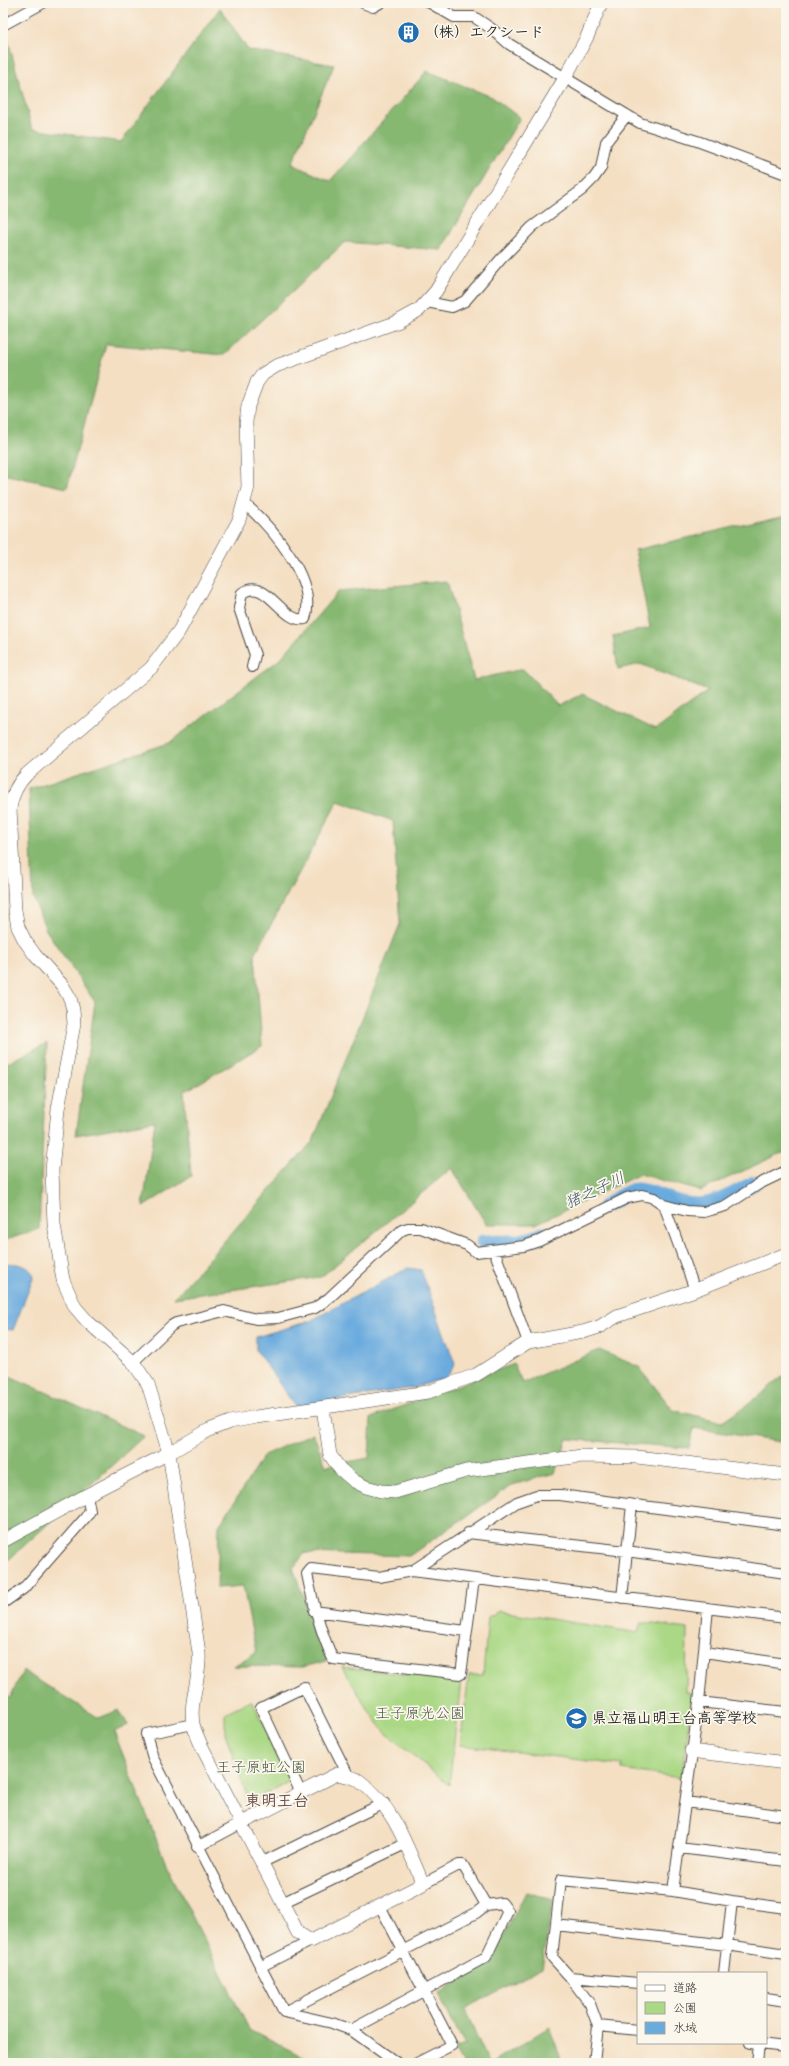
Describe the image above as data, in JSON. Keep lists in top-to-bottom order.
{
  "districts": ["東明王台"],
  "water": ["猪之子川"],
  "parks": ["王子原光公園", "王子原虹公園"],
  "places": {
    "building": ["（株）エクシード"],
    "school or university": ["県立福山明王台高等学校"]
  },
  "legend": ["道路", "公園", "水域"]
}
